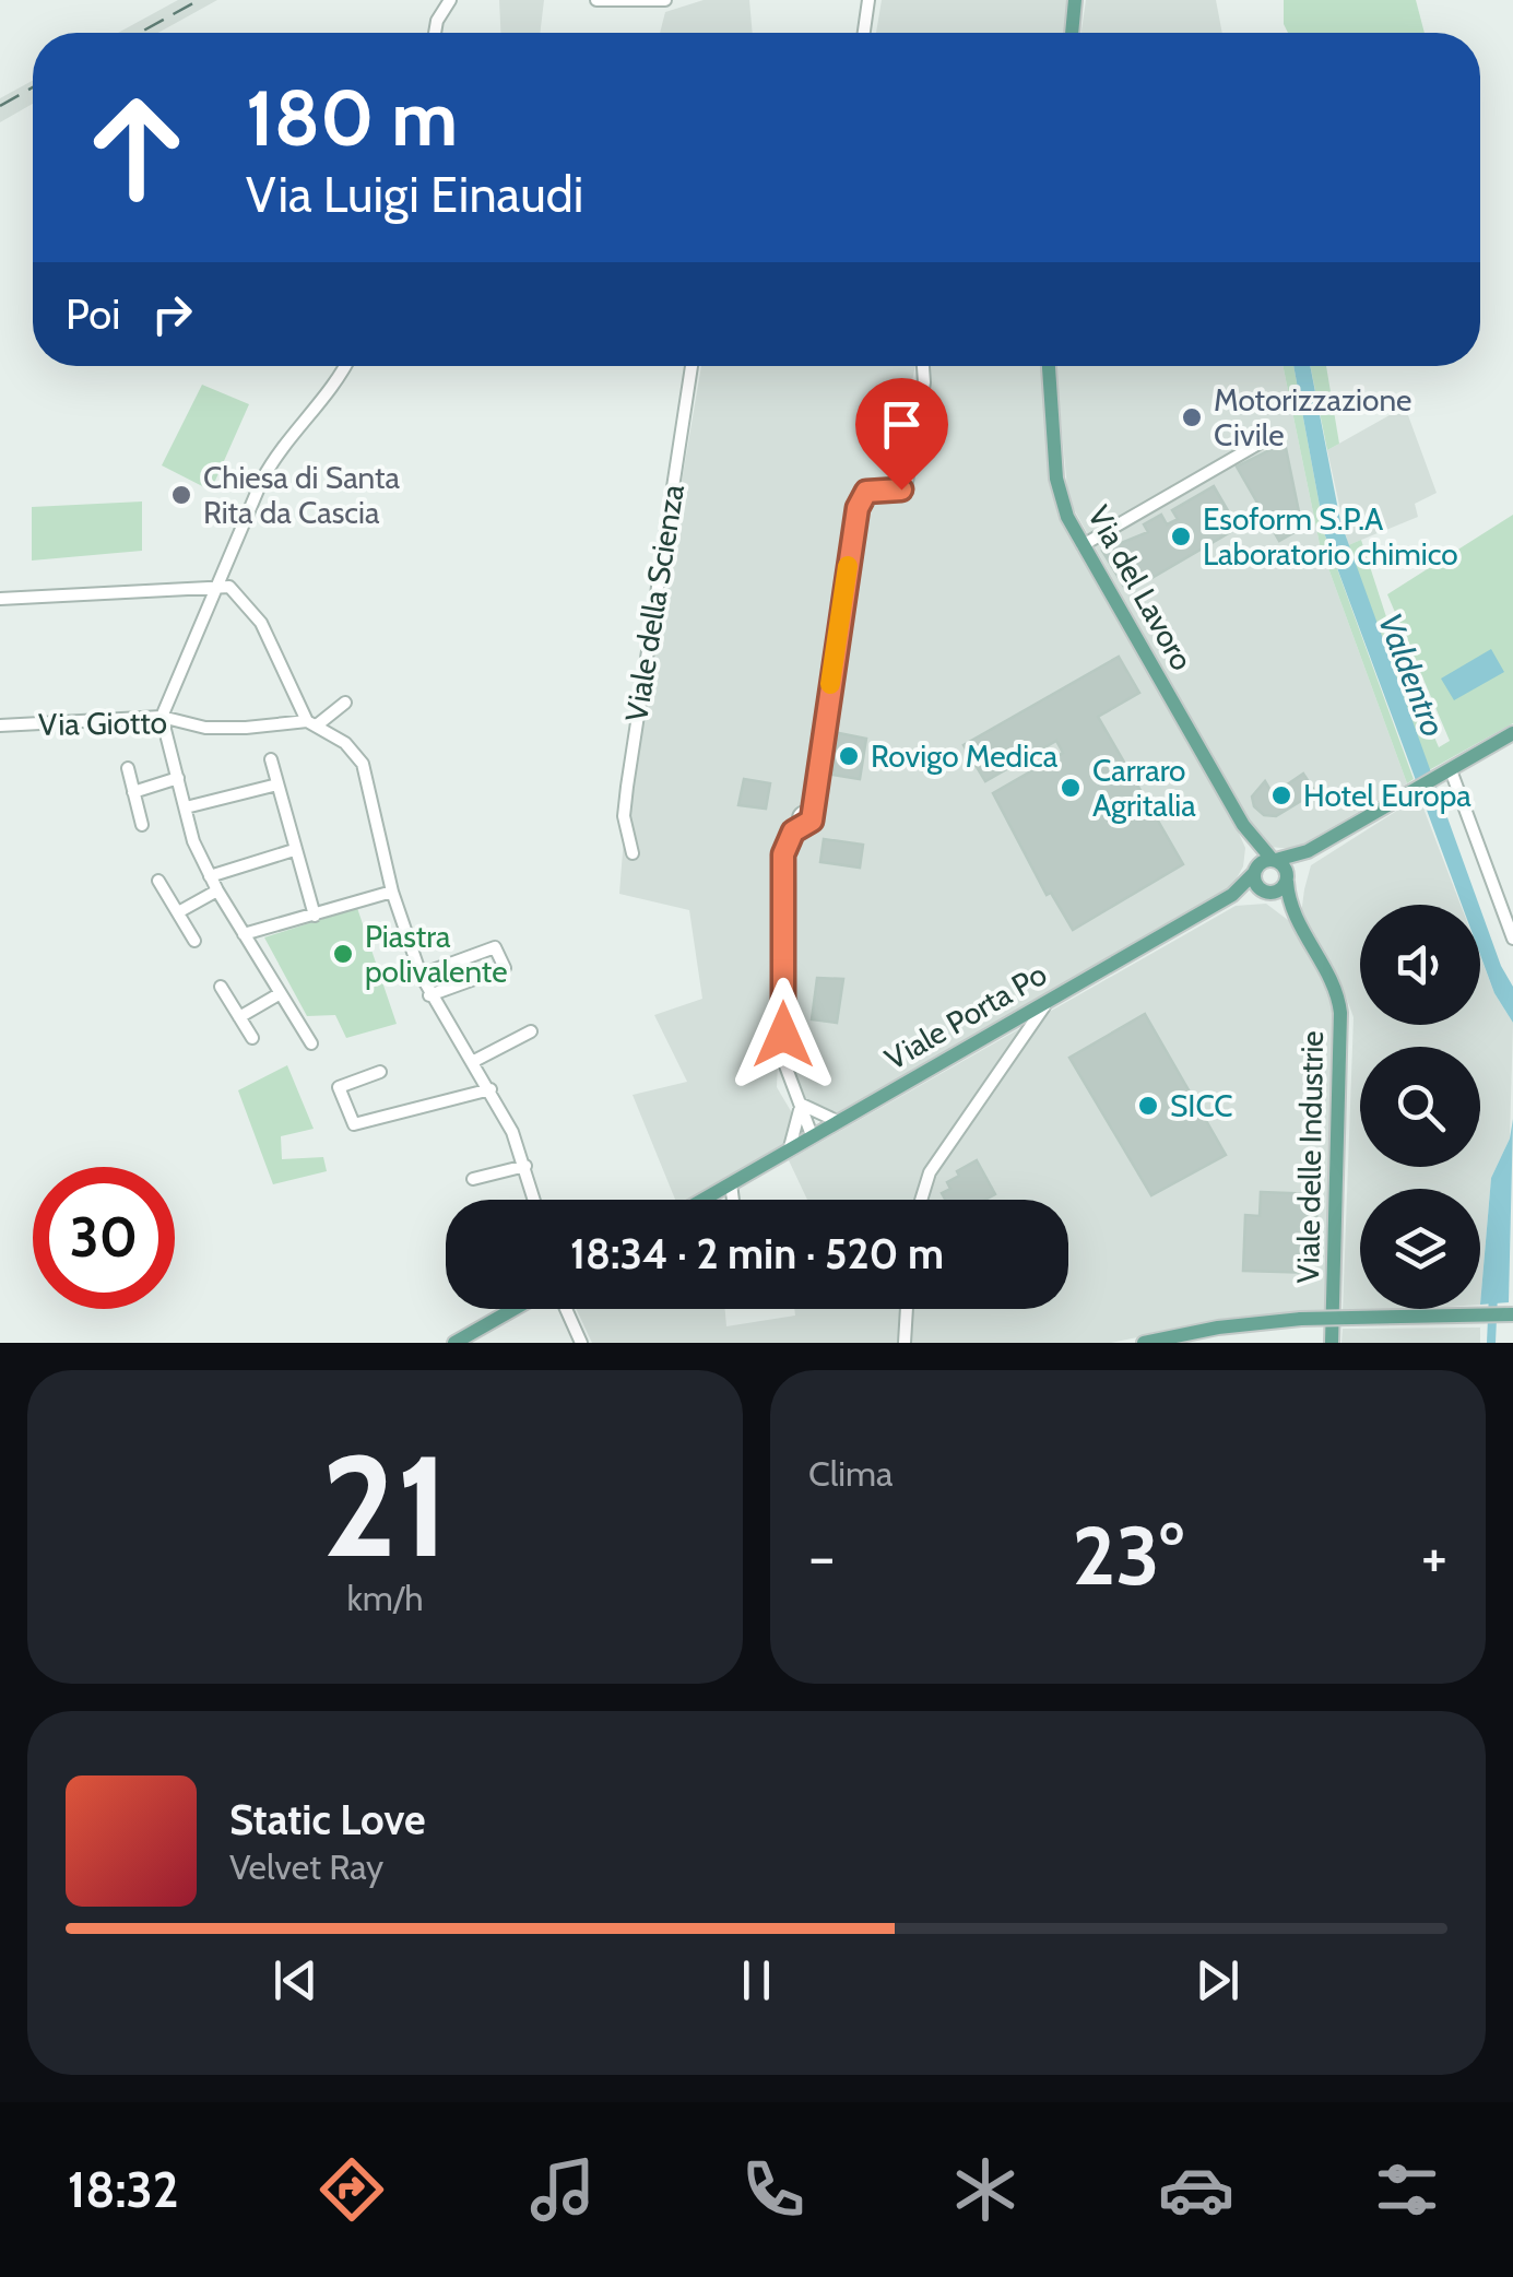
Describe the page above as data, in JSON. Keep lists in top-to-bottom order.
{
  "streets": {
    "main road": ["Via del Lavoro", "Viale Porta Po", "Viale delle Industrie"],
    "street": ["Viale della Scienza", "Via Giotto"]
  },
  "crossings": [
    ["Viale Porta Po", "Viale delle Industrie"]
  ],
  "water": ["Valdentro"],
  "places": [
    "Motorizzazione Civile",
    "Chiesa di Santa Rita da Cascia",
    "Esoform S.P.A Laboratorio chimico",
    "Rovigo Medica",
    "Carraro Agritalia",
    "Hotel Europa",
    "Piastra polivalente",
    "SICC"
  ],
  "page": {
    "turn": ["180 m", "Via Luigi Einaudi"],
    "then": "Poi",
    "limit": "30",
    "trip": "18:34 · 2 min · 520 m",
    "tile": [
      ["21", "km/h"],
      "Clima"
    ],
    "heat": ["−", "23°", "+"],
    "song": ["Static Love", "Velvet Ray"],
    "tabs": "18:32"
  }
}
